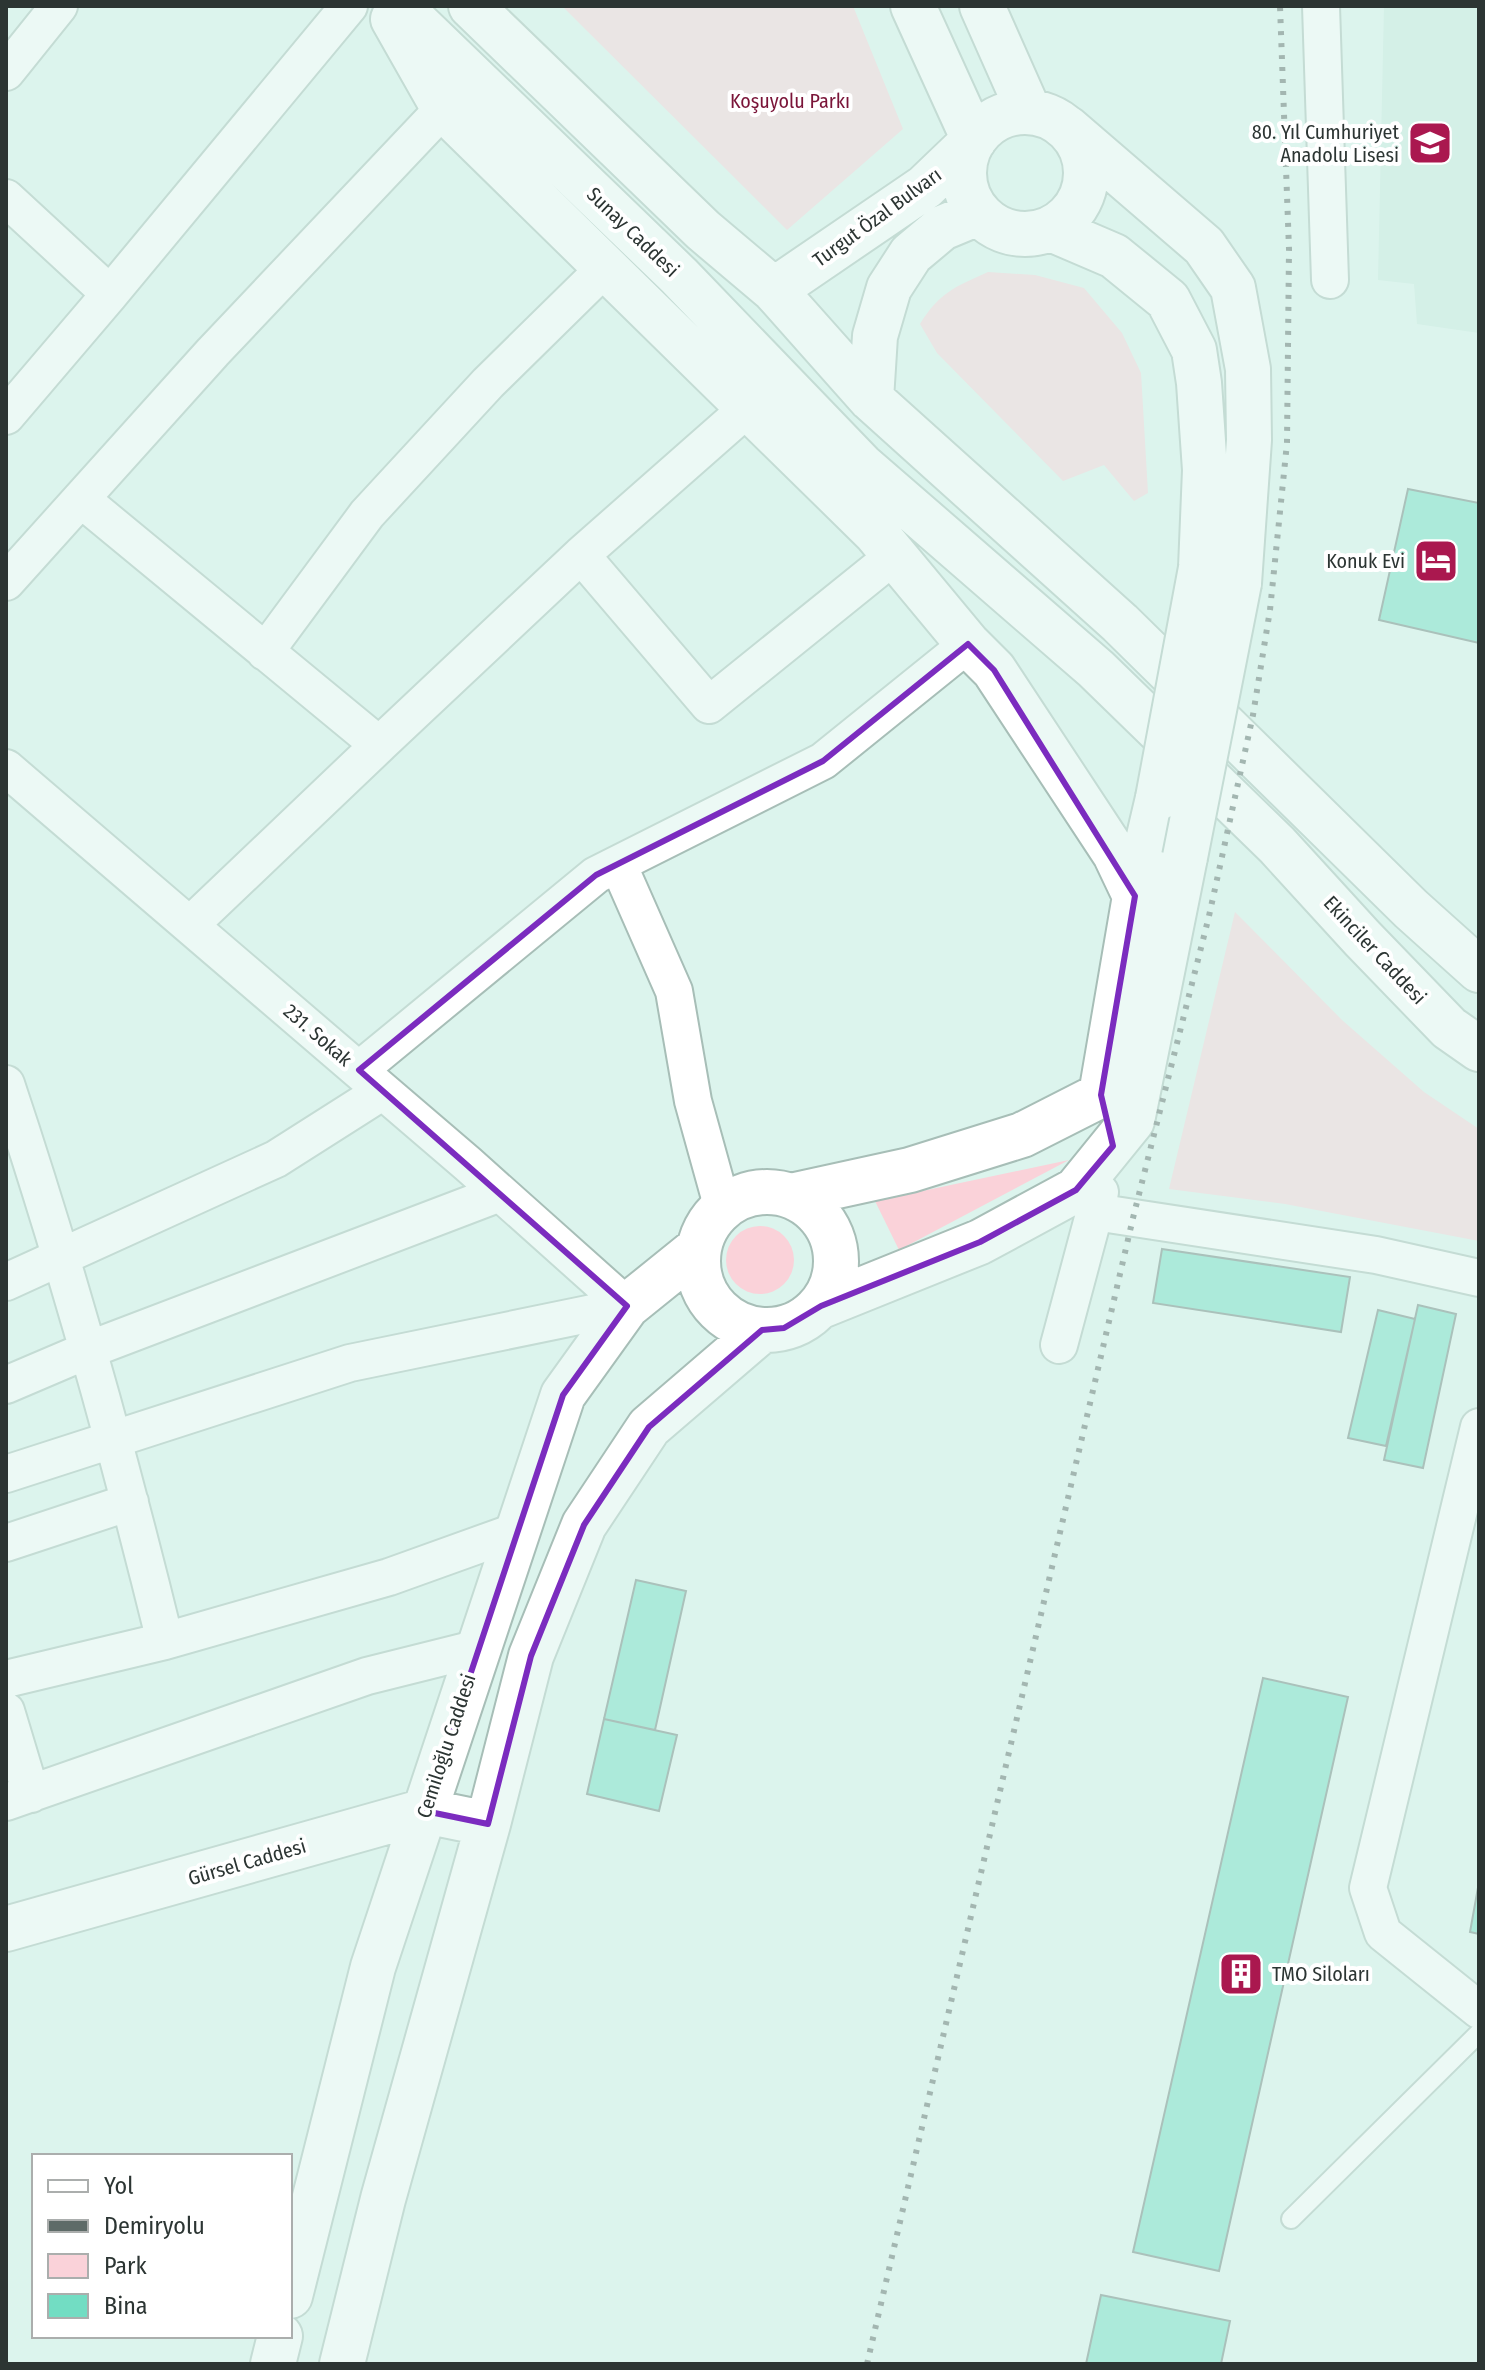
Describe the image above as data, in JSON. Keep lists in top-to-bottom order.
{
  "streets": {
    "main road": [
      "Turgut Özal Bulvarı",
      "Sunay Caddesi",
      "Ekinciler Caddesi",
      "Cemiloğlu Caddesi",
      "Gürsel Caddesi"
    ],
    "street": ["231. Sokak"]
  },
  "crossings": [
    ["Sunay Caddesi", "Ekinciler Caddesi"],
    ["231. Sokak", "Cemiloğlu Caddesi"],
    ["Cemiloğlu Caddesi", "Gürsel Caddesi"]
  ],
  "parks": ["Koşuyolu Parkı"],
  "places": {
    "school or university": ["80. Yıl Cumhuriyet Anadolu Lisesi"],
    "hotel": ["Konuk Evi"],
    "building": ["TMO Siloları"]
  },
  "legend": [
    "Yol",
    "Demiryolu",
    "Park",
    "Bina"
  ]
}
